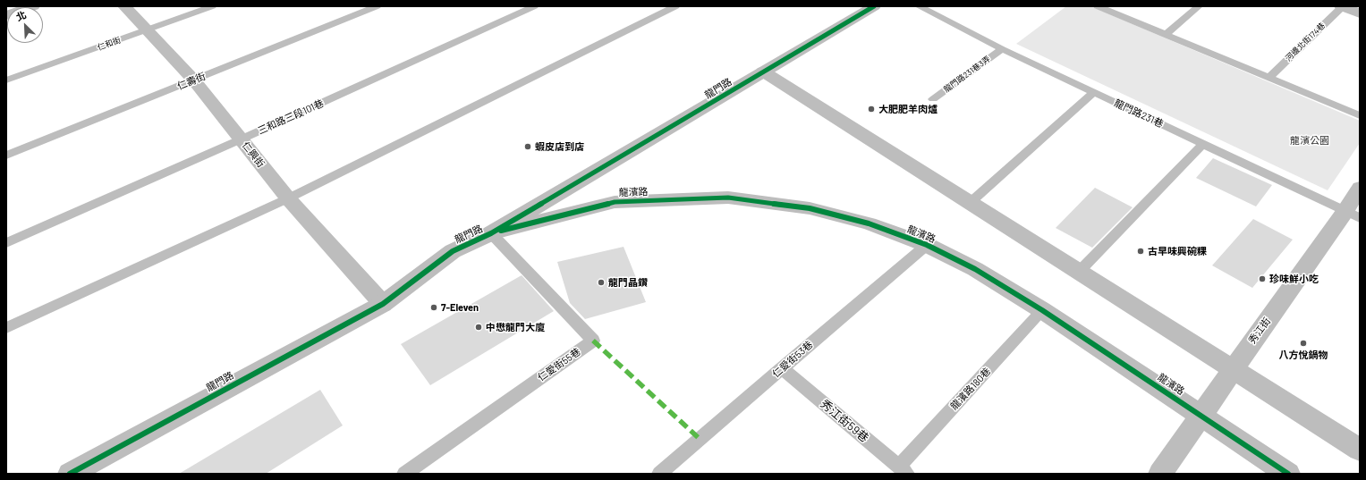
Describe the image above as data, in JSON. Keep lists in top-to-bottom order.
{
  "streets": {
    "street": [
      "龍門路",
      "仁興街",
      "龍濱路",
      "秀江街"
    ],
    "lane": [
      "河邊北街174巷",
      "仁和街",
      "龍門路231巷3弄",
      "仁壽街",
      "龍門路231巷",
      "三和路三段101巷",
      "仁愛街53巷",
      "仁愛街55巷",
      "龍濱路180巷",
      "秀江街59巷"
    ]
  },
  "crossings": [
    ["仁和街", "仁興街"],
    ["龍門路231巷3弄", "龍門路231巷"],
    ["仁壽街", "仁興街"],
    ["龍門路", "仁興街"],
    ["龍門路", "龍濱路"],
    ["龍門路", "仁愛街55巷"],
    ["龍門路231巷", "秀江街"],
    ["三和路三段101巷", "仁興街"],
    ["龍濱路", "秀江街"],
    ["龍濱路", "仁愛街53巷"],
    ["龍濱路", "仁愛街55巷"],
    ["龍濱路", "龍濱路180巷"],
    ["仁愛街53巷", "秀江街59巷"],
    ["龍濱路180巷", "秀江街59巷"]
  ],
  "parks": ["龍濱公園"],
  "places": [
    "大肥肥羊肉爐",
    "蝦皮店到店",
    "古早味興碗粿",
    "珍味鮮小吃",
    "龍門晶鑽",
    "7-Eleven",
    "中懋龍門大廈",
    "八方悅鍋物"
  ],
  "north": "top left"
}
